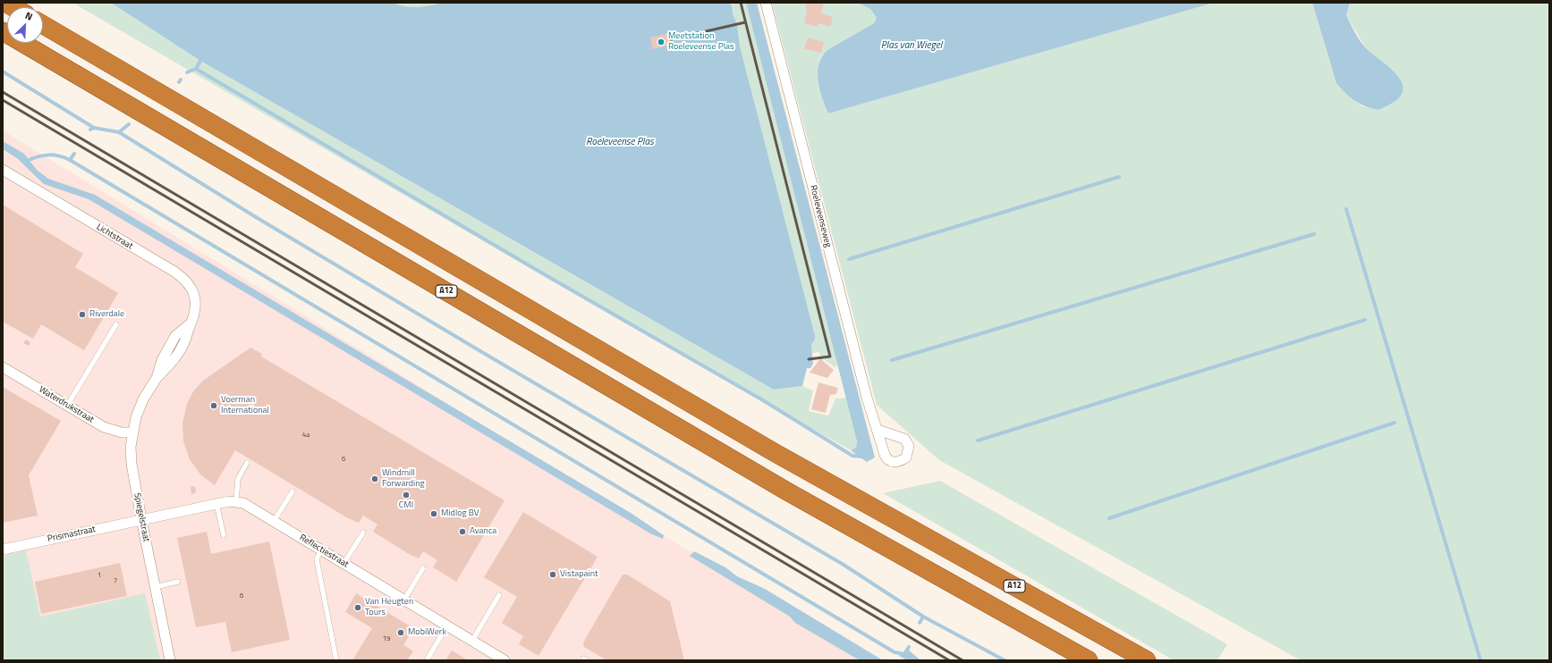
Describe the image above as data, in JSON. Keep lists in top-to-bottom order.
{
  "streets": {
    "highway": ["A12"],
    "street": [
      "Roeleveenseweg",
      "Lichtstraat",
      "Waterdrukstraat",
      "Spiegelstraat",
      "Prismastraat",
      "Reflectiestraat"
    ]
  },
  "crossings": [
    ["Lichtstraat", "Spiegelstraat"],
    ["Waterdrukstraat", "Spiegelstraat"],
    ["Spiegelstraat", "Prismastraat"],
    ["Spiegelstraat", "Reflectiestraat"],
    ["Prismastraat", "Reflectiestraat"]
  ],
  "water": ["Plas van Wiegel", "Roeleveense Plas"],
  "places": [
    "Meetstation Roeleveense Plas",
    "Riverdale",
    "Voerman International",
    "Windmill Forwarding",
    "CMI",
    "Midlog BV",
    "Avanca",
    "Vistapaint",
    "Van Heugten Tours",
    "MobiWerk"
  ],
  "house_numbers": [
    "4a",
    "6",
    "1",
    "7",
    "6",
    "19"
  ],
  "north": "top right"
}
